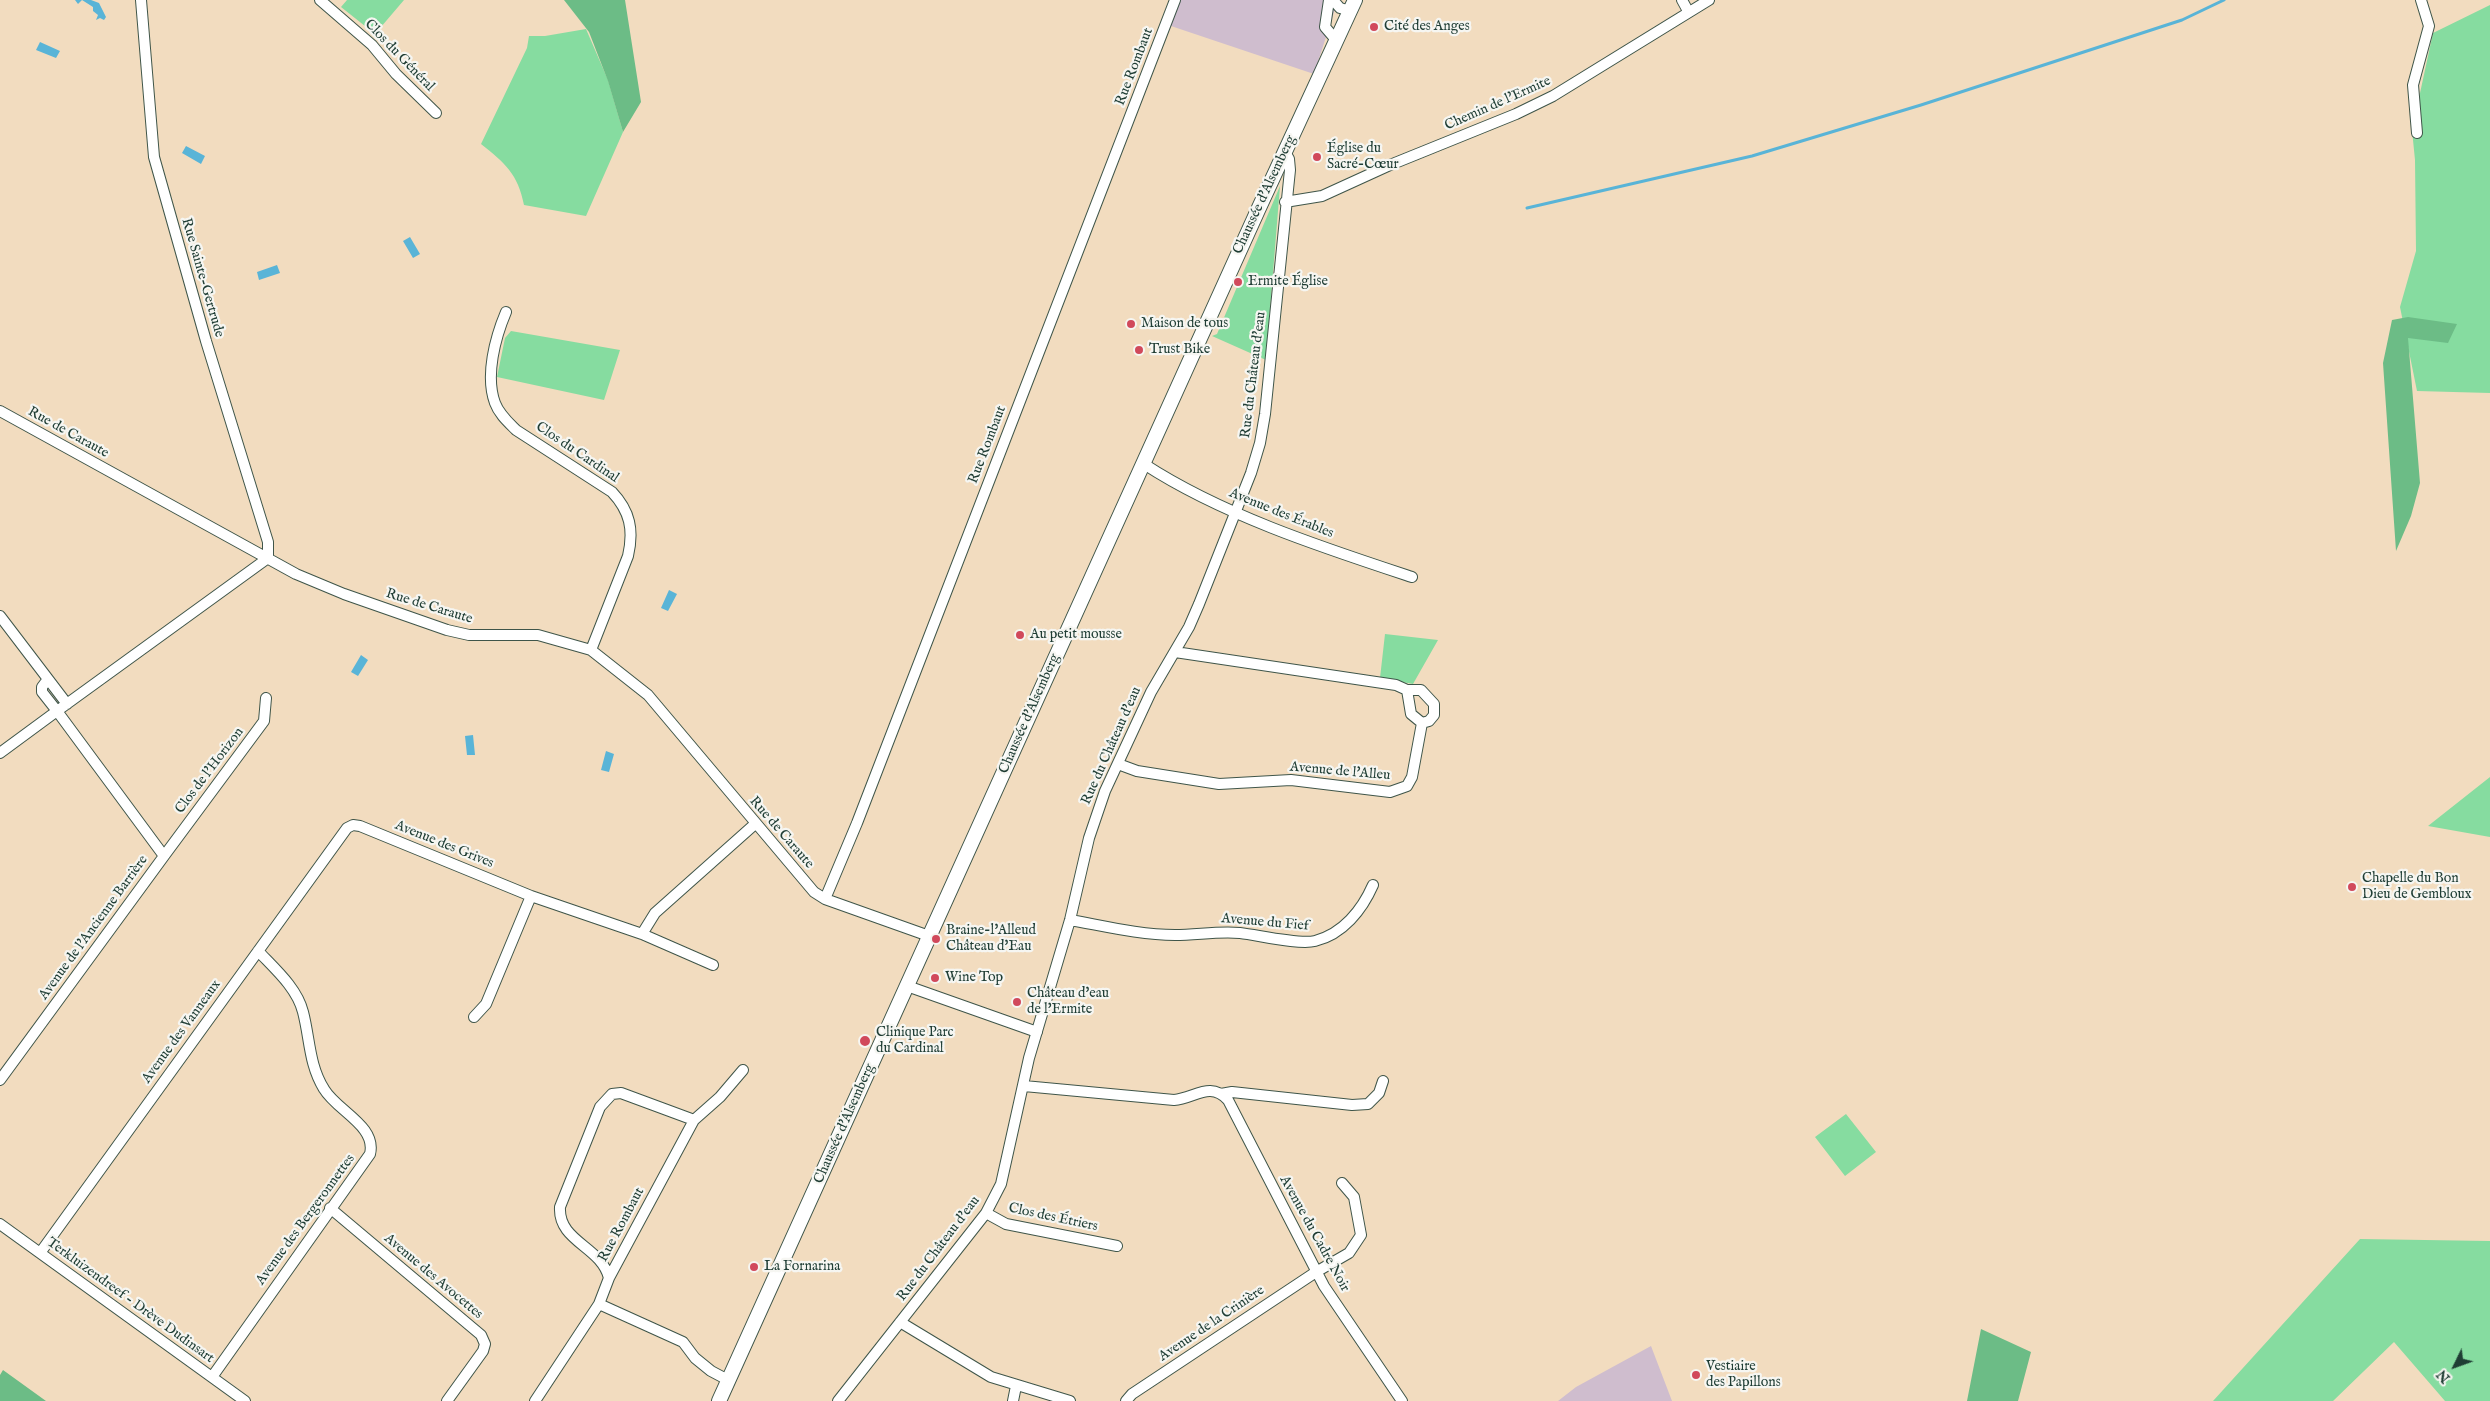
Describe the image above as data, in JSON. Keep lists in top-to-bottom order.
{
  "streets": {
    "main road": ["Chaussée d'Alsemberg"],
    "street": [
      "Clos du Général",
      "Rue Rombaut",
      "Chemin de l'Ermite",
      "Rue Sainte-Gertrude",
      "Rue du Château d'eau",
      "Rue de Caraute",
      "Clos du Cardinal",
      "Avenue des Érables",
      "Clos de l'Horizon",
      "Avenue de l'Alleu",
      "Avenue des Grives",
      "Avenue du Fief",
      "Avenue de l'Ancienne Barrière",
      "Avenue des Vanneaux",
      "Clos des Étriers",
      "Avenue des Bergeronnettes",
      "Avenue du Cadre Noir",
      "Avenue des Avocettes",
      "Terkluizendreef - Drève Dudinsart",
      "Avenue de la Crinière"
    ]
  },
  "crossings": [
    ["Rue Rombaut", "Rue de Caraute"],
    ["Chemin de l'Ermite", "Rue du Château d'eau"],
    ["Chaussée d'Alsemberg", "Rue du Château d'eau"],
    ["Chaussée d'Alsemberg", "Rue de Caraute"],
    ["Chaussée d'Alsemberg", "Avenue des Érables"],
    ["Rue Sainte-Gertrude", "Rue de Caraute"],
    ["Rue du Château d'eau", "Avenue des Érables"],
    ["Rue du Château d'eau", "Avenue de l'Alleu"],
    ["Rue du Château d'eau", "Avenue du Fief"],
    ["Rue du Château d'eau", "Clos des Étriers"],
    ["Rue de Caraute", "Clos du Cardinal"],
    ["Clos de l'Horizon", "Avenue de l'Ancienne Barrière"],
    ["Avenue des Grives", "Avenue des Vanneaux"],
    ["Avenue des Vanneaux", "Avenue des Bergeronnettes"],
    ["Avenue des Vanneaux", "Terkluizendreef - Drève Dudinsart"],
    ["Avenue des Bergeronnettes", "Avenue des Avocettes"],
    ["Avenue des Bergeronnettes", "Terkluizendreef - Drève Dudinsart"],
    ["Avenue du Cadre Noir", "Avenue de la Crinière"]
  ],
  "places": [
    "Cité des Anges",
    "Église du Sacré-Cœur",
    "Ermite Église",
    "Maison de tous",
    "Trust Bike",
    "Au petit mousse",
    "Chapelle du Bon Dieu de Gembloux",
    "Braine-l'Alleud Château d'Eau",
    "Wine Top",
    "Château d'eau de l'Ermite",
    "Clinique Parc du Cardinal",
    "La Fornarina",
    "Vestiaire des Papillons"
  ],
  "north": "bottom left"
}
